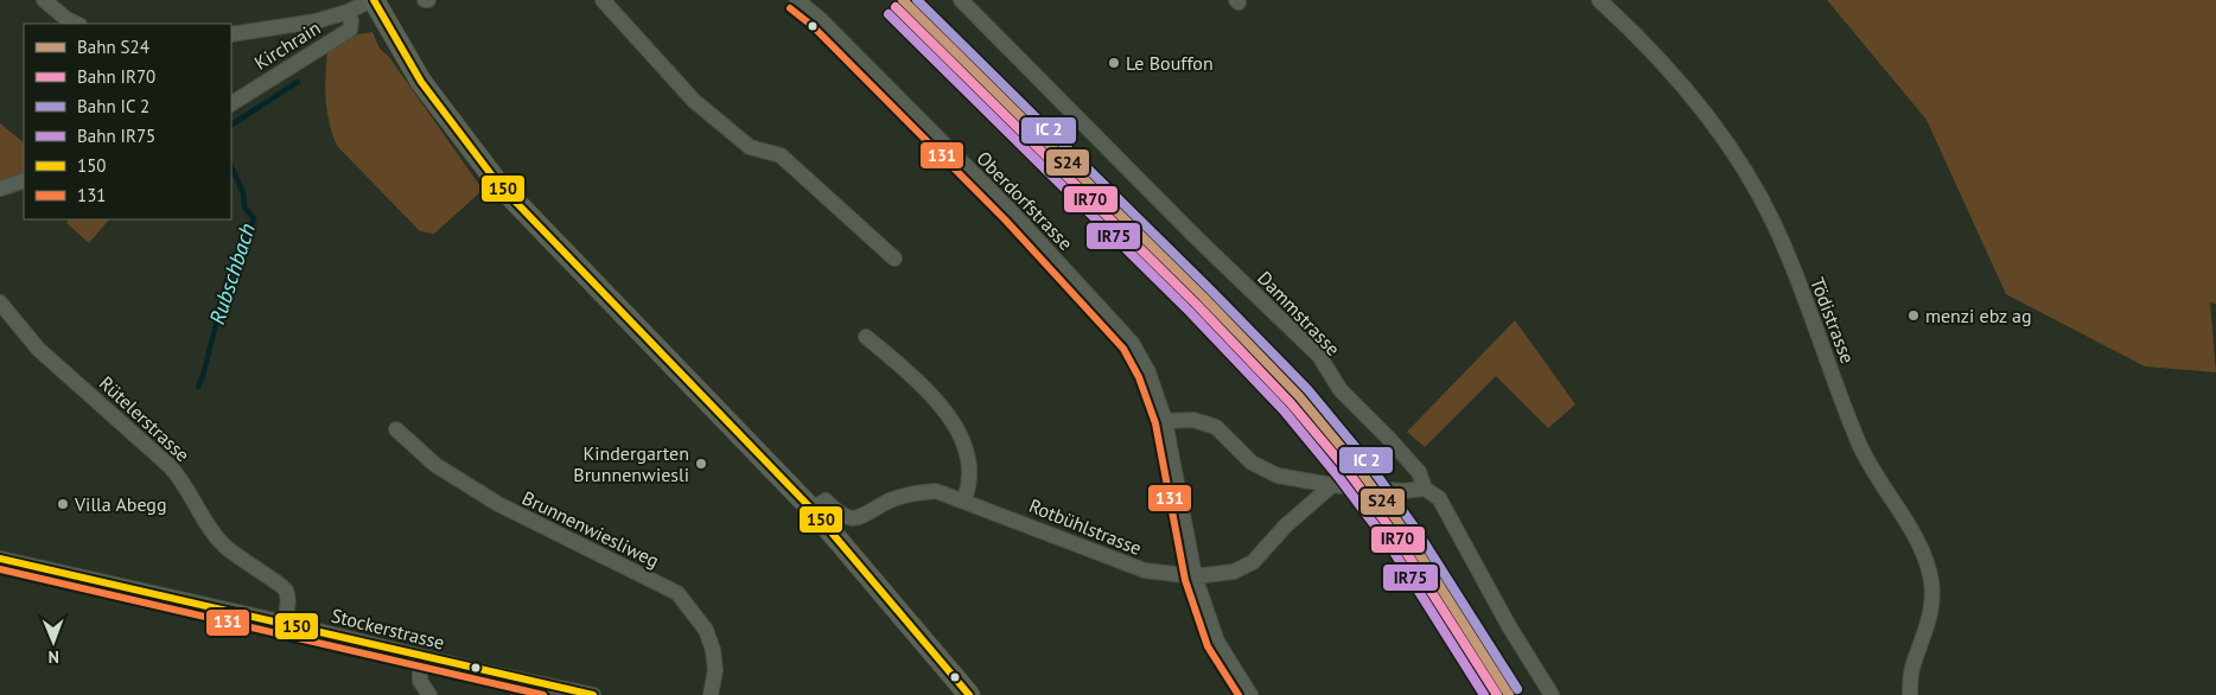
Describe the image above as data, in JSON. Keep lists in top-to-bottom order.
{
  "streets": {
    "street": [
      "Kirchrain",
      "Oberdorfstrasse",
      "Dammstrasse",
      "Tödistrasse",
      "Rütelerstrasse",
      "Rotbühlstrasse",
      "Brunnenwiesliweg",
      "Stockerstrasse"
    ]
  },
  "crossings": [
    ["Oberdorfstrasse", "Rotbühlstrasse"],
    ["Rütelerstrasse", "Stockerstrasse"]
  ],
  "water": ["Rubschbach"],
  "places": [
    "Le Bouffon",
    "menzi ebz ag",
    "Kindergarten Brunnenwiesli",
    "Villa Abegg"
  ],
  "lines": [
    "rail line S24",
    "transit line 150",
    "rail line IR70",
    "transit line 131",
    "rail line IR75"
  ],
  "legend": [
    "Bahn S24",
    "Bahn IR70",
    "Bahn IC 2",
    "Bahn IR75",
    "150",
    "131"
  ],
  "north": "bottom"
}
